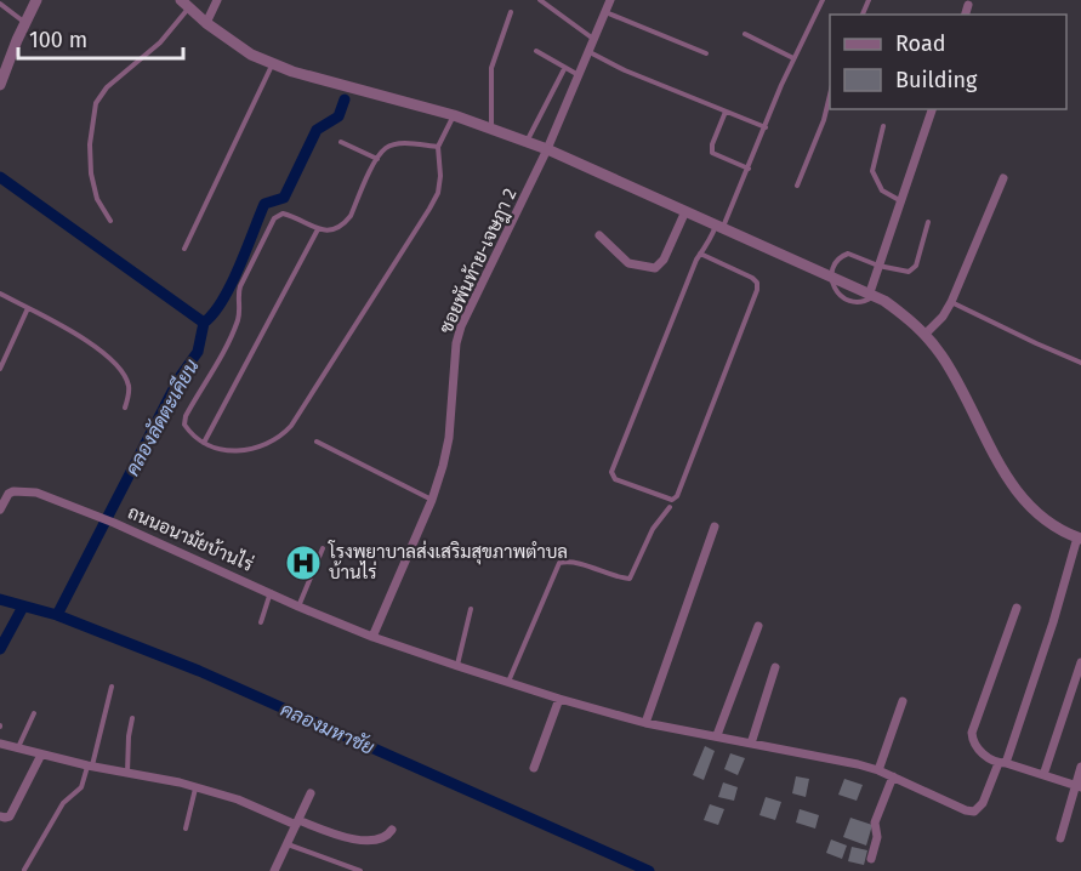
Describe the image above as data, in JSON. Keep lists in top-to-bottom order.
{
  "streets": {
    "street": ["ซอยพันท้าย-เจษฎา 2", "ถนนอนามัยบ้านไร่"]
  },
  "crossings": [
    ["ซอยพันท้าย-เจษฎา 2", "ถนนอนามัยบ้านไร่"]
  ],
  "water": ["คลองลัดตะเคียน", "คลองมหาชัย"],
  "places": {
    "hospital": ["โรงพยาบาลส่งเสริมสุขภาพตำบล บ้านไร่"]
  },
  "legend": ["Road", "Building"],
  "scale_bar": "100 m"
}
